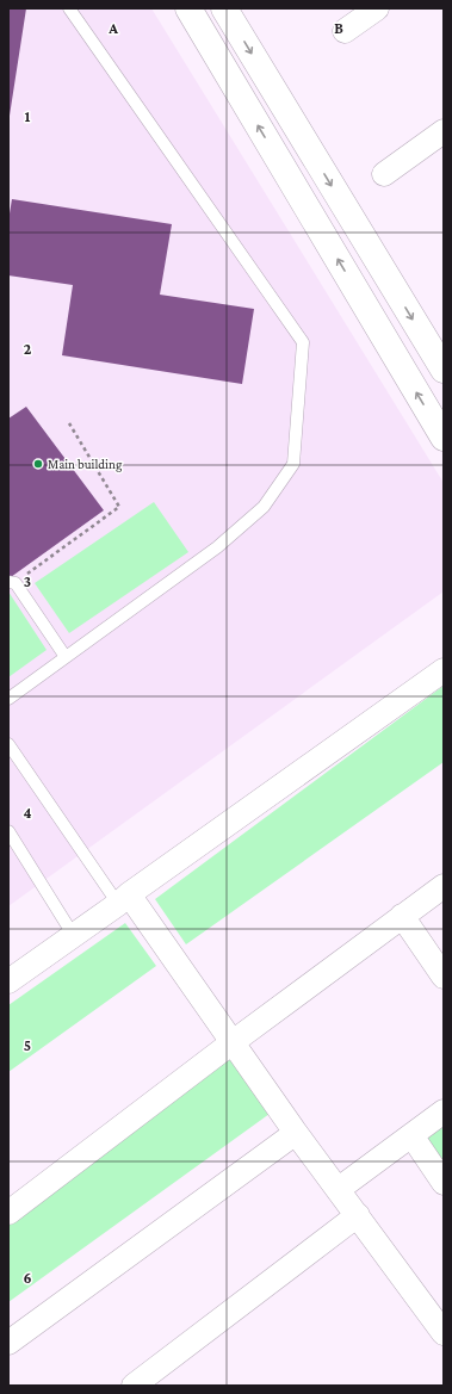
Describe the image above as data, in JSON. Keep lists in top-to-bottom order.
{
  "places": ["Main building"],
  "grid": {
    "columns": ["A", "B"],
    "rows": [
      "1",
      "2",
      "3",
      "4",
      "5",
      "6"
    ]
  }
}
